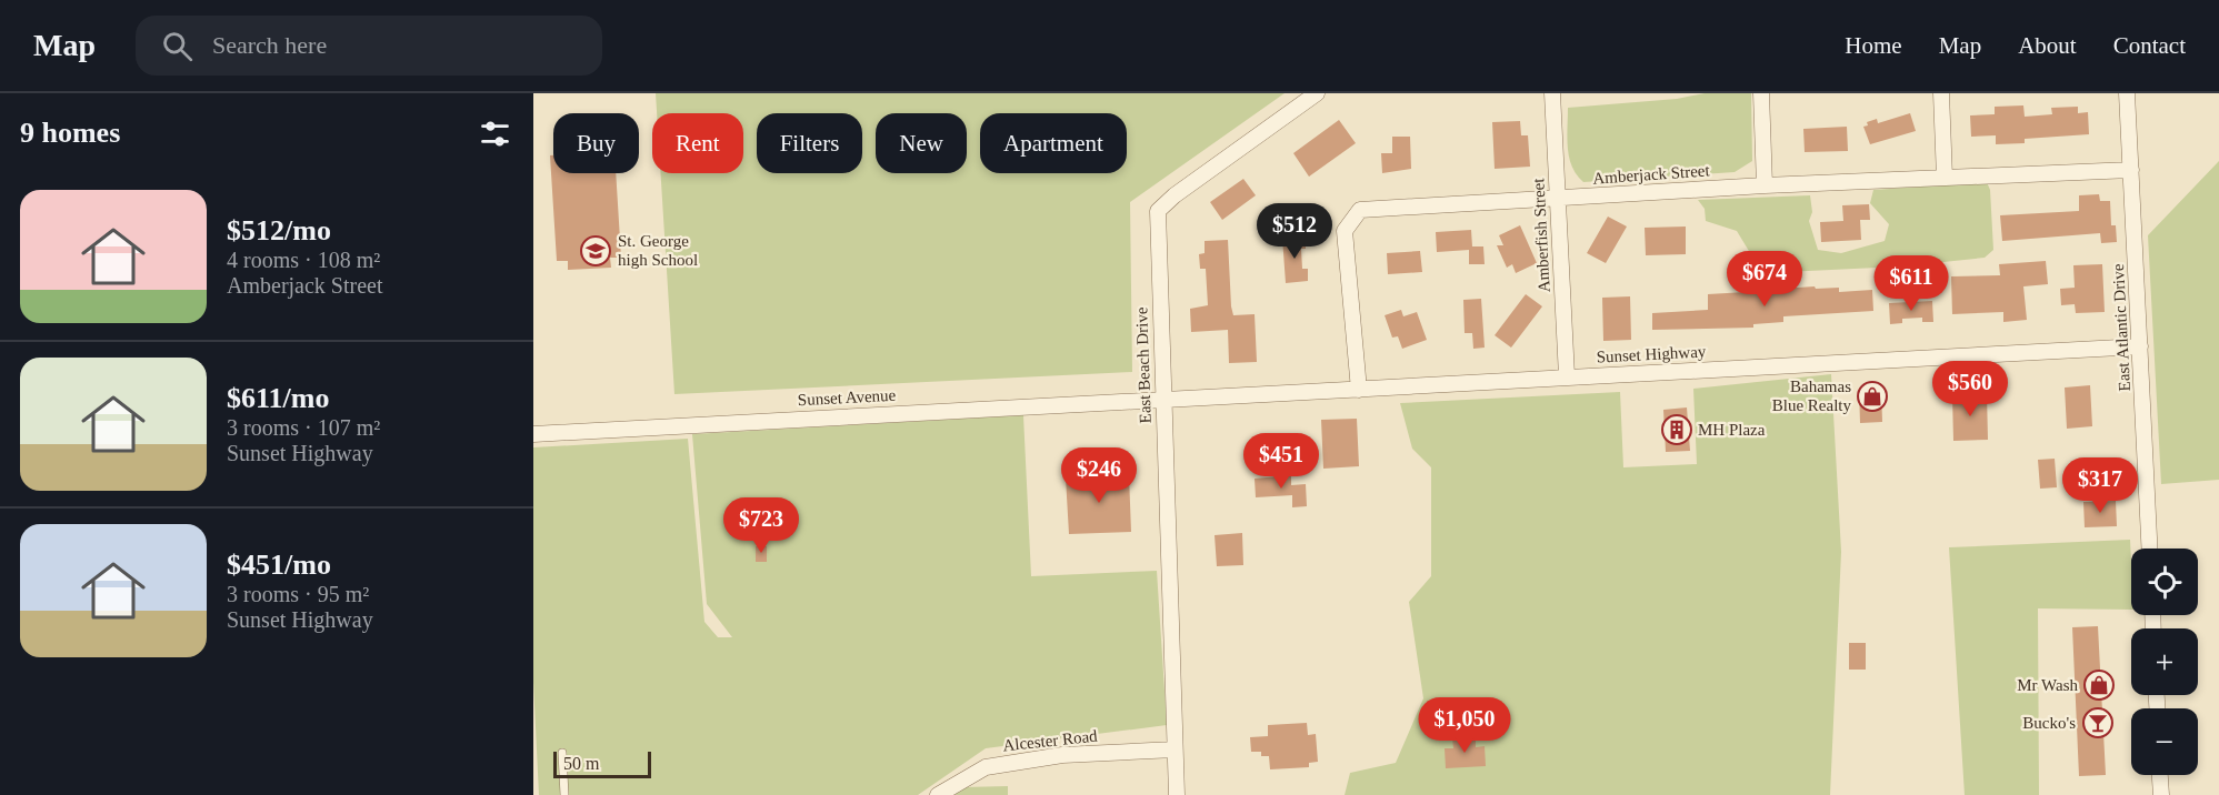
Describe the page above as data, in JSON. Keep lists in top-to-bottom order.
{
  "streets": {
    "street": [
      "Amberjack Street",
      "Amberfish Street",
      "East Atlantic Drive",
      "Sunset Highway",
      "East Beach Drive",
      "Sunset Avenue",
      "Alcester Road"
    ]
  },
  "crossings": [
    ["Amberjack Street", "Amberfish Street"],
    ["Amberjack Street", "East Atlantic Drive"],
    ["Amberjack Street", "Sunset Highway"],
    ["Amberfish Street", "Sunset Highway"],
    ["East Atlantic Drive", "Sunset Highway"],
    ["Sunset Highway", "East Beach Drive"],
    ["Sunset Highway", "Sunset Avenue"],
    ["East Beach Drive", "Sunset Avenue"],
    ["East Beach Drive", "Alcester Road"]
  ],
  "places": {
    "school or university": ["St. George high School"],
    "shop": ["Bahamas Blue Realty", "Mr Wash"],
    "building": ["MH Plaza"],
    "bar": ["Bucko's"]
  },
  "scale_bar": "50 m",
  "page": {
    "header": "Map",
    "search": "Search here",
    "nav": [
      "Home",
      "Map",
      "About",
      "Contact"
    ],
    "heading": "9 homes",
    "chip": [
      "Buy",
      "Rent",
      "Filters",
      "New",
      "Apartment"
    ],
    "list": [
      {
        "name": "$512/mo",
        "note": "4 rooms · 108 m² · Amberjack Street"
      },
      {
        "name": "$611/mo",
        "note": "3 rooms · 107 m² · Sunset Highway"
      },
      {
        "name": "$451/mo",
        "note": "3 rooms · 95 m² · Sunset Highway"
      }
    ],
    "price": [
      "$512",
      "$674",
      "$611",
      "$560",
      "$451",
      "$246",
      "$317",
      "$723",
      "$1,050"
    ],
    "map_buttons": ["+", "−"],
    "scale": "50 m"
  }
}
